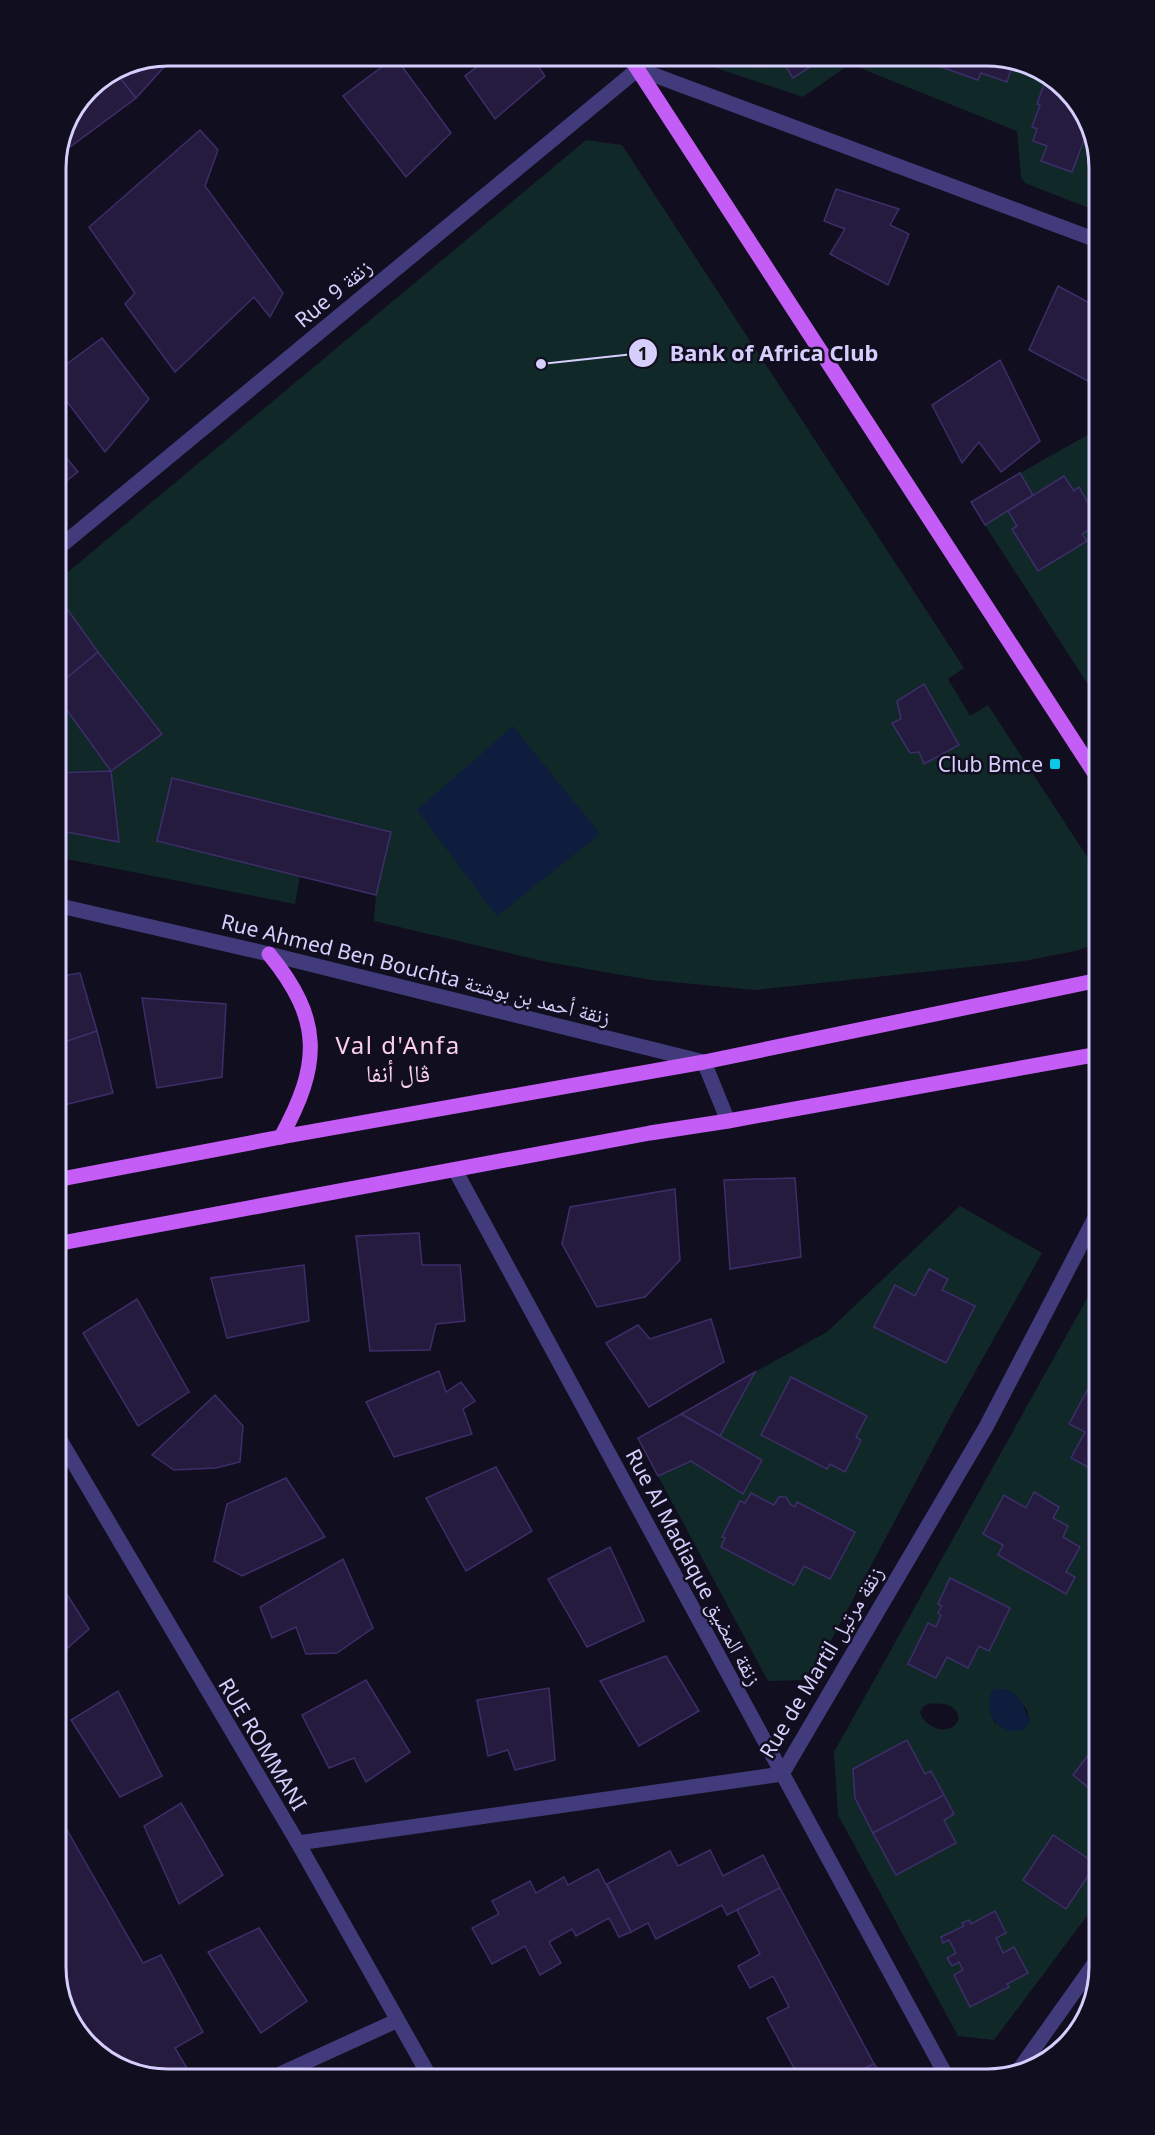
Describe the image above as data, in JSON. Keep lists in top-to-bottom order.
{
  "streets": {
    "street": [
      "Rue 9 زنقة",
      "Rue Ahmed Ben Bouchta زنقة أحمد بن بوشتة",
      "Rue Al Madiaque زنقة المضيق",
      "Rue de Martil زنقة مرتيل",
      "RUE ROMMANI"
    ]
  },
  "crossings": [
    ["Rue Al Madiaque زنقة المضيق", "Rue de Martil زنقة مرتيل"],
    ["Rue de Martil زنقة مرتيل", "RUE ROMMANI"]
  ],
  "districts": ["Val d'Anfa ڨال أنفا"],
  "places": {
    "other": ["Bank of Africa Club"],
    "transit": ["Club Bmce"]
  }
}
